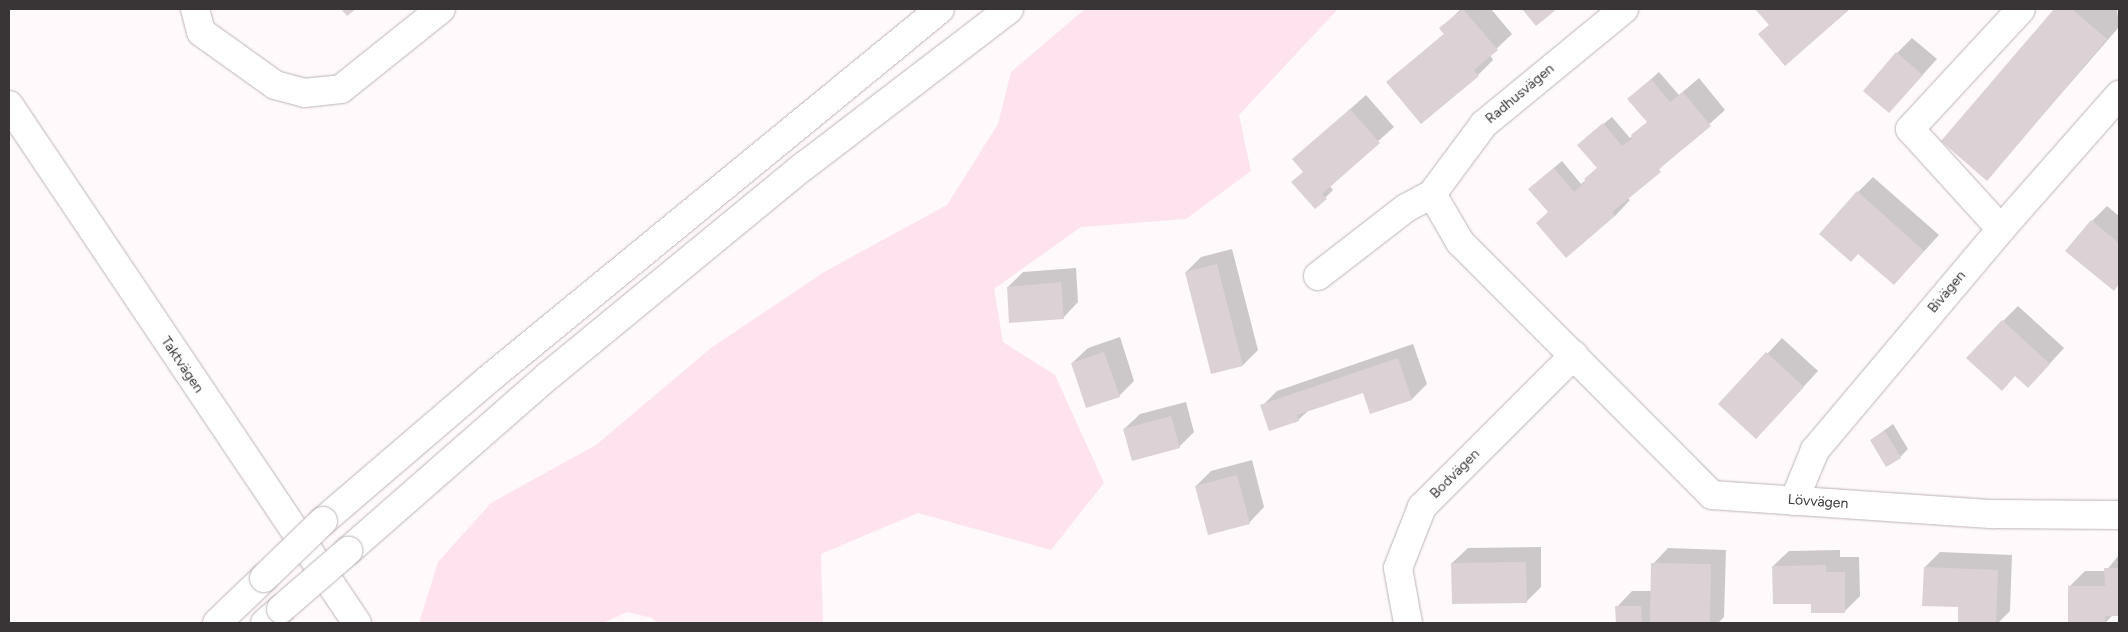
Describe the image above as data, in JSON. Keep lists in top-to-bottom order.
{
  "streets": {
    "main road": [
      "Radhusvägen",
      "Bivägen",
      "Taktvägen",
      "Bodvägen",
      "Lövvägen"
    ]
  },
  "crossings": [
    ["Bivägen", "Lövvägen"],
    ["Bodvägen", "Lövvägen"]
  ]
}
